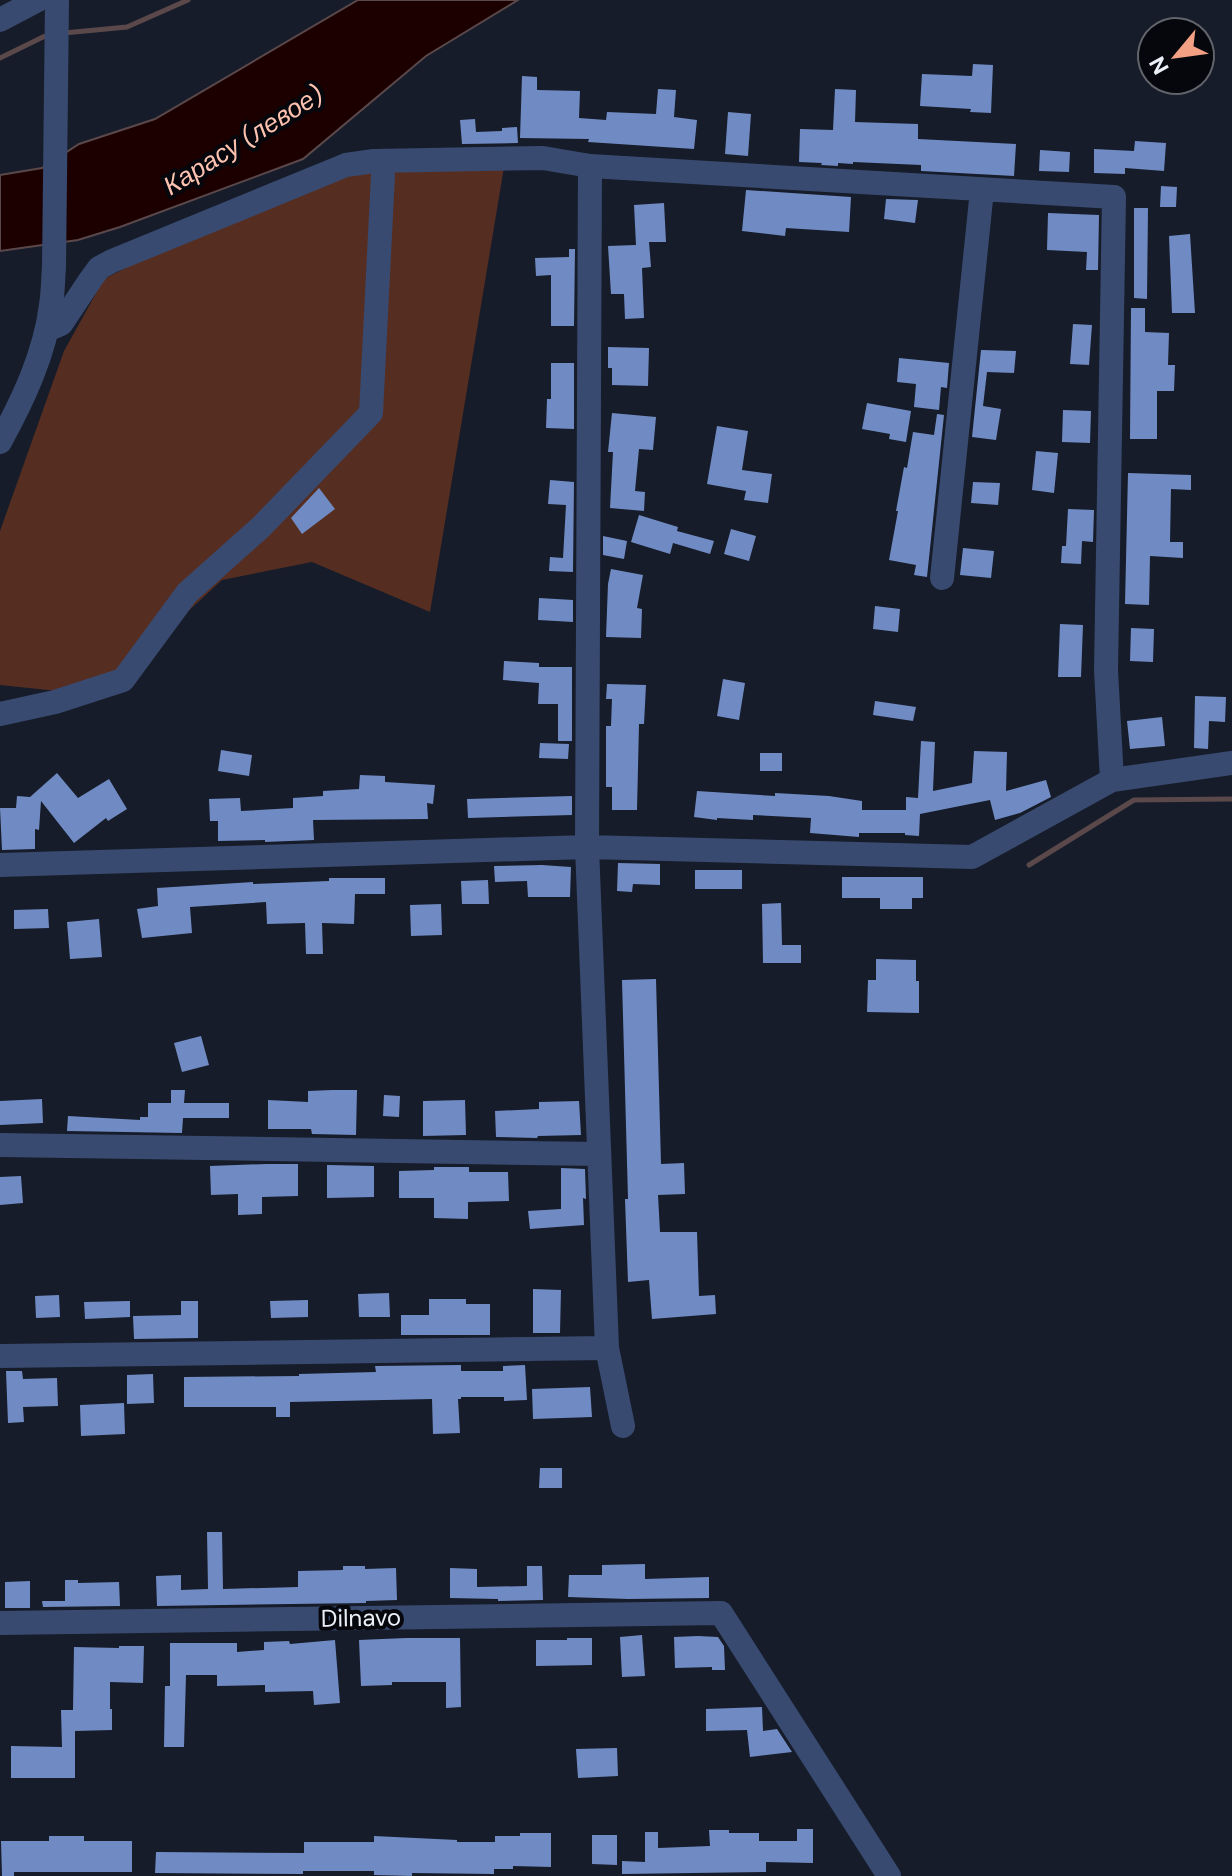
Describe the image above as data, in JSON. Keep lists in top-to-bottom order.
{
  "streets": {
    "street": ["Dilnavo"]
  },
  "water": ["Карасу (левое)"],
  "north": "bottom left"
}
